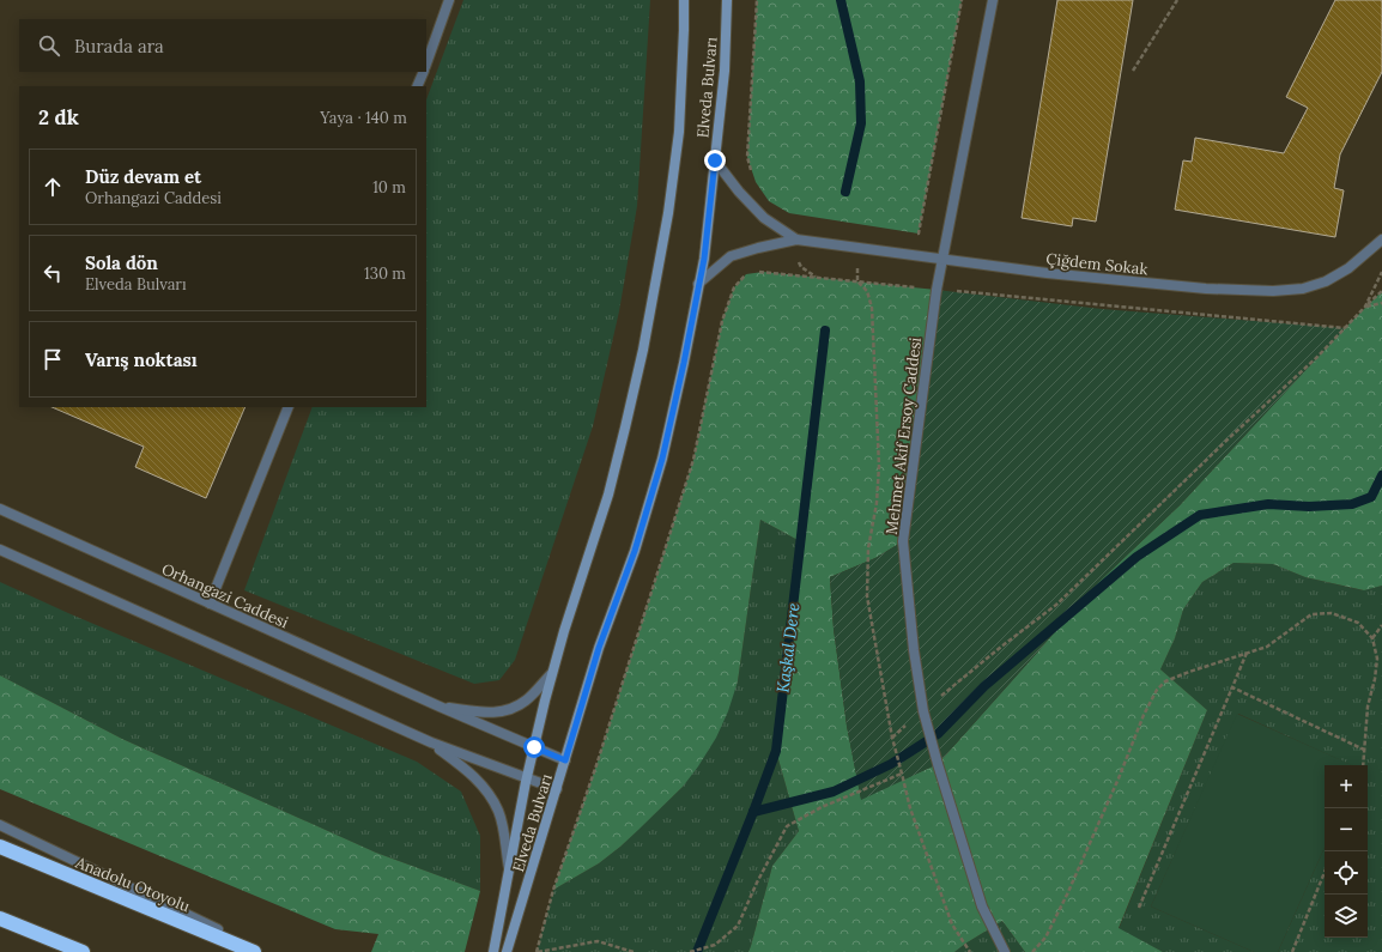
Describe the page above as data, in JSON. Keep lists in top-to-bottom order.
{
  "streets": {
    "highway": ["Anadolu Otoyolu"],
    "main road": ["Elveda Bulvarı"],
    "street": ["Çiğdem Sokak", "Mehmet Akif Ersoy Caddesi", "Orhangazi Caddesi"]
  },
  "crossings": [
    ["Elveda Bulvarı", "Orhangazi Caddesi"],
    ["Çiğdem Sokak", "Mehmet Akif Ersoy Caddesi"]
  ],
  "water": ["Kaşkal Dere"],
  "page": {
    "search": "Burada ara",
    "heading": ["2 dk", "Yaya · 140 m"],
    "list": [
      ["Düz devam et", "Orhangazi Caddesi", "10 m"],
      ["Sola dön", "Elveda Bulvarı", "130 m"],
      "Varış noktası"
    ],
    "map_buttons": ["+", "−"]
  }
}
